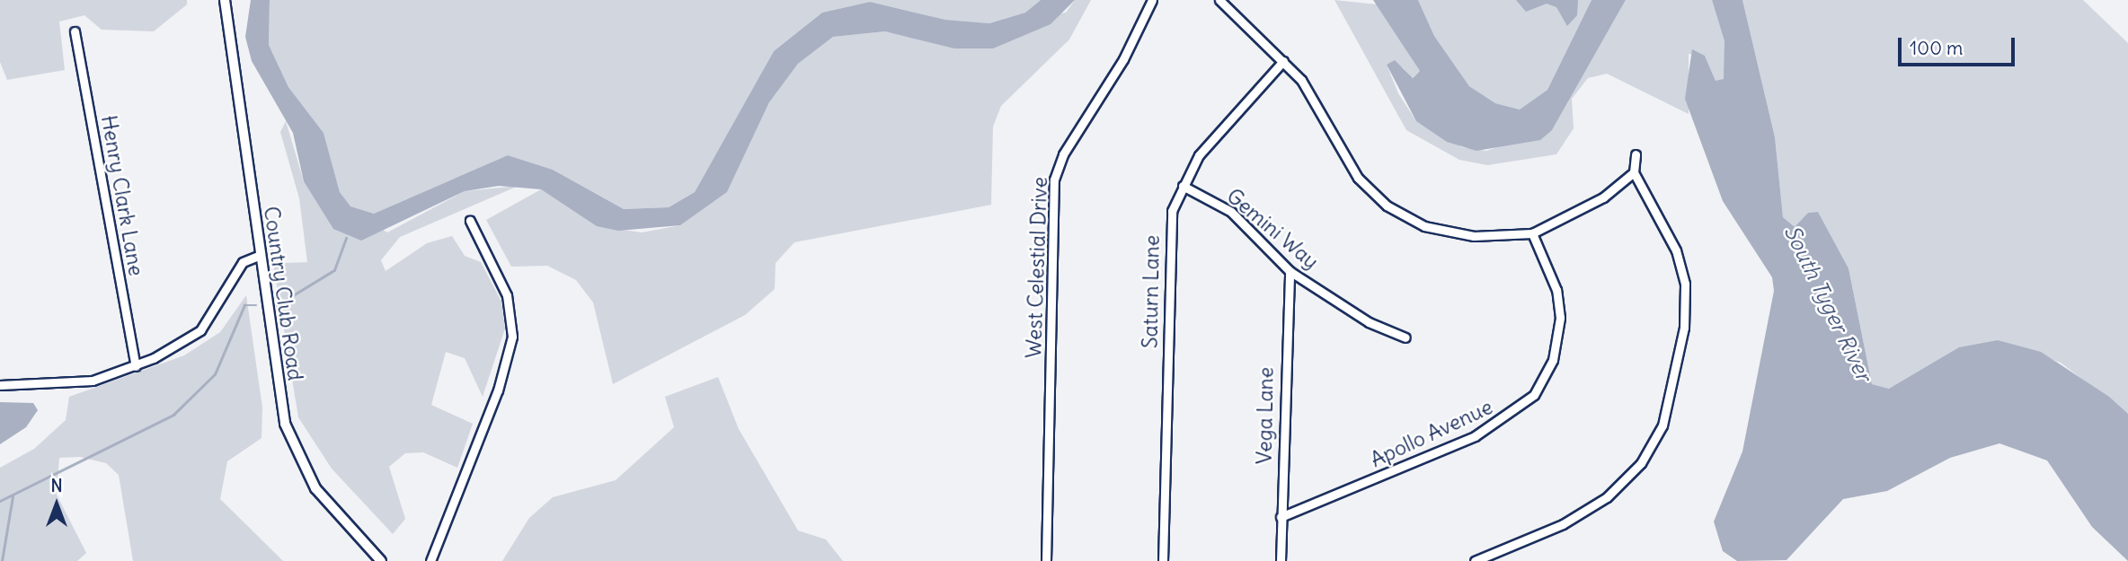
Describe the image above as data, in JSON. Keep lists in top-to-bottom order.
{
  "streets": {
    "street": [
      "Henry Clark Lane",
      "Gemini Way",
      "West Celestial Drive",
      "Saturn Lane",
      "Country Club Road",
      "Vega Lane",
      "Apollo Avenue"
    ]
  },
  "crossings": [
    ["Gemini Way", "Saturn Lane"],
    ["Gemini Way", "Vega Lane"],
    ["Vega Lane", "Apollo Avenue"]
  ],
  "water": ["South Tyger River"],
  "scale_bar": "100 m",
  "north": "top"
}
